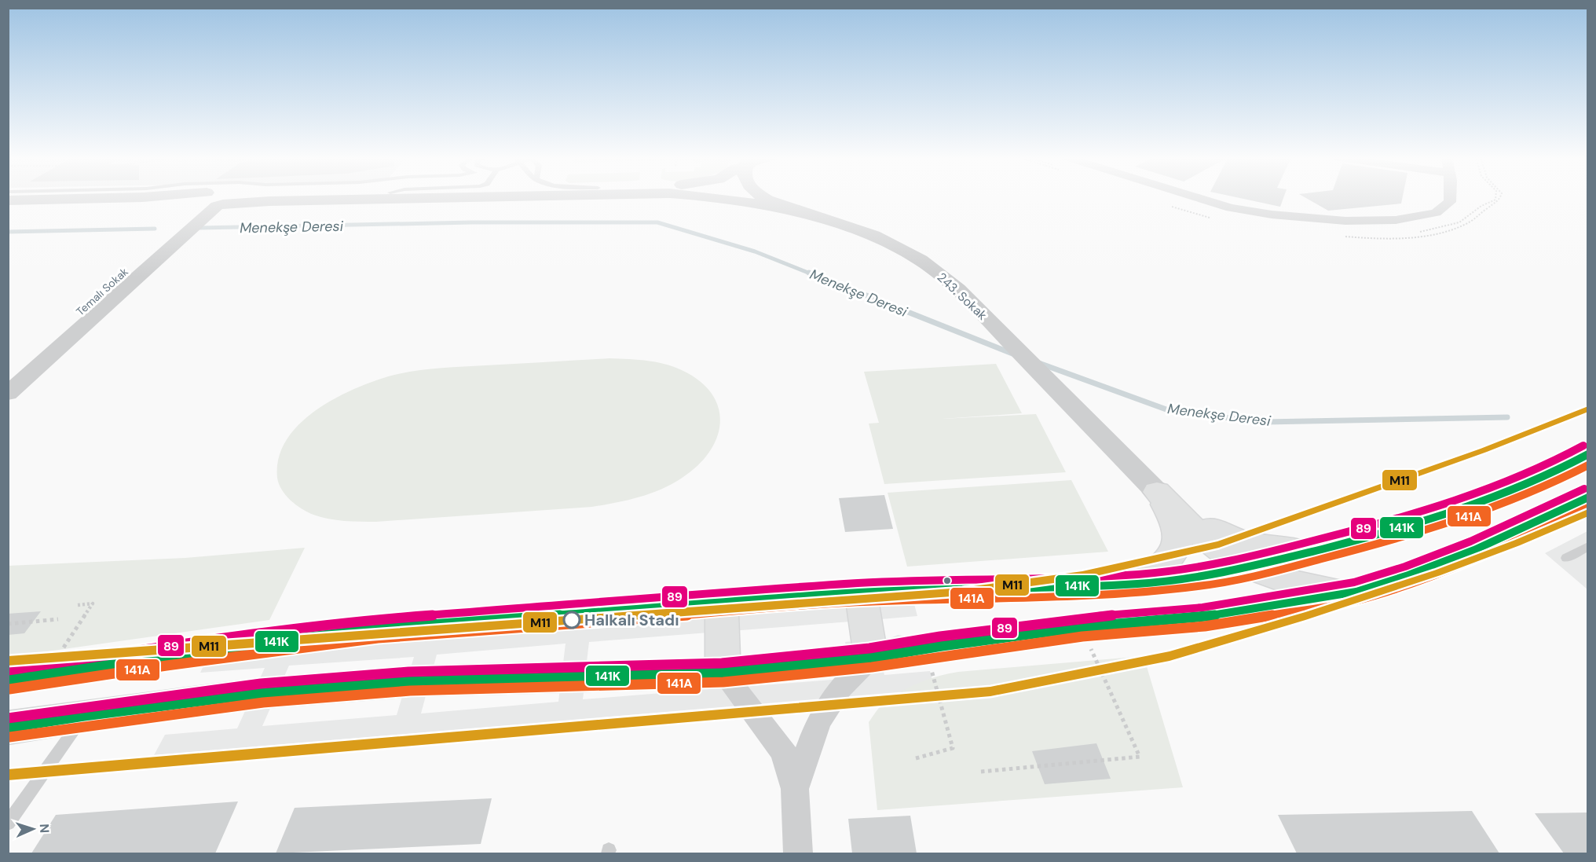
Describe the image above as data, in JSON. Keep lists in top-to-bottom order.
{
  "streets": {
    "street": ["Temalı Sokak", "243. Sokak"]
  },
  "water": ["Menekşe Deresi"],
  "places": ["Halkalı Stadı"],
  "lines": [
    "transit line M11",
    "transit line 89",
    "transit line 141K",
    "transit line 141A"
  ],
  "north": "right"
}
